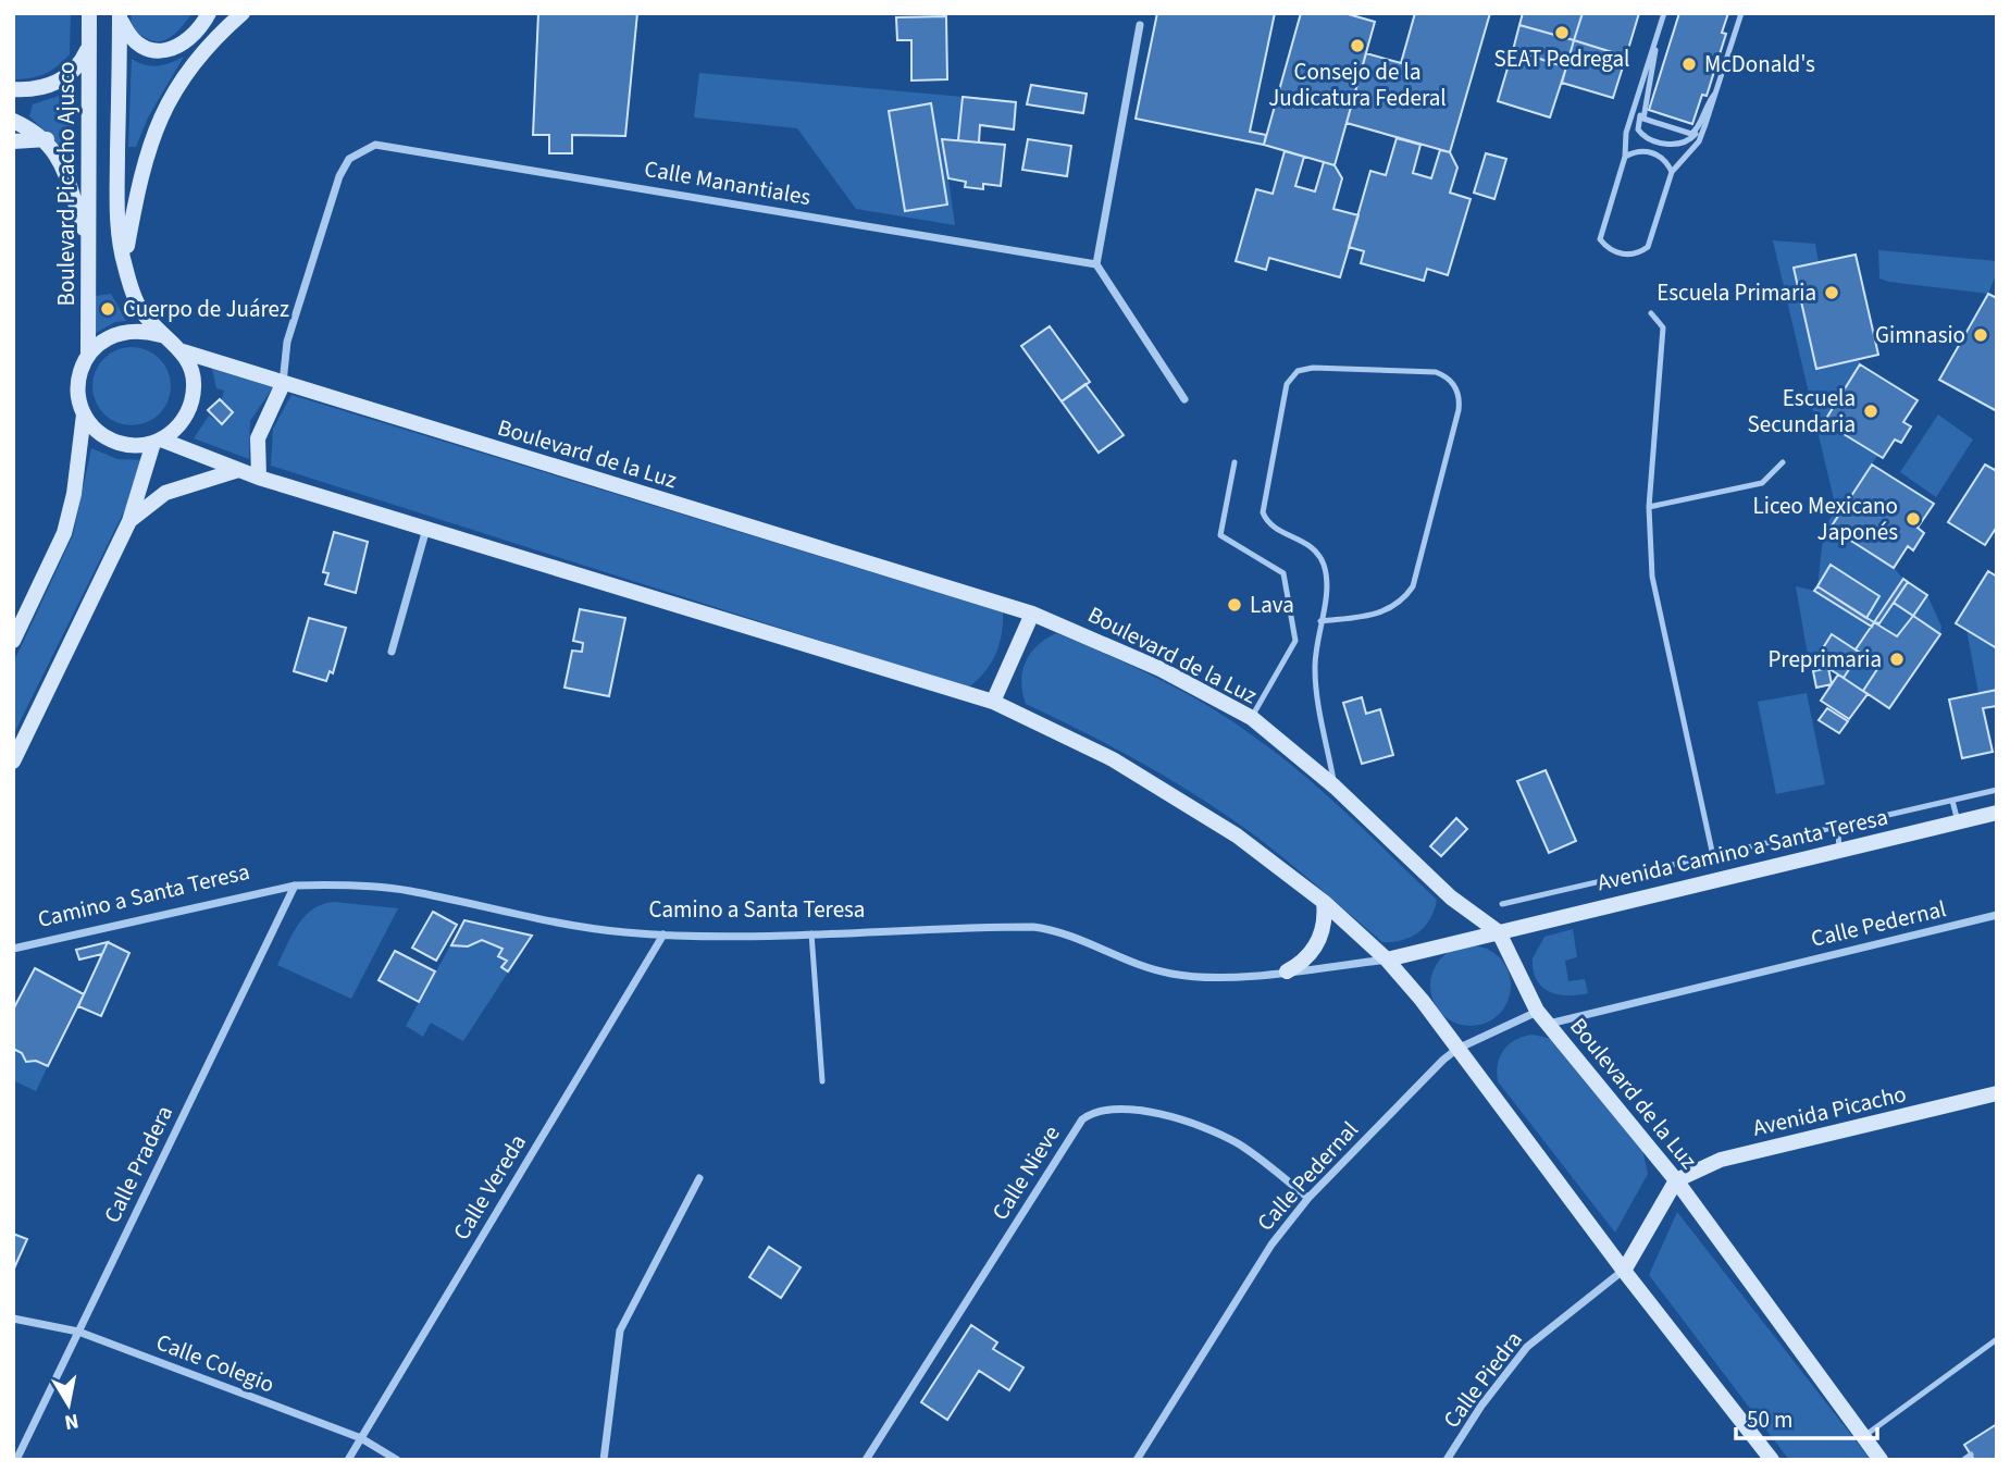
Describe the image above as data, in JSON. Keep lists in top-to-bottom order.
{
  "streets": {
    "street": [
      "Calle Manantiales",
      "Boulevard Picacho Ajusco",
      "Boulevard de la Luz",
      "Avenida Camino a Santa Teresa",
      "Camino a Santa Teresa",
      "Calle Pedernal",
      "Avenida Picacho",
      "Calle Pradera",
      "Calle Nieve",
      "Calle Vereda",
      "Calle Colegio",
      "Calle Piedra"
    ]
  },
  "crossings": [
    ["Calle Manantiales", "Boulevard de la Luz"],
    ["Boulevard Picacho Ajusco", "Boulevard de la Luz"],
    ["Boulevard de la Luz", "Avenida Camino a Santa Teresa"],
    ["Boulevard de la Luz", "Camino a Santa Teresa"],
    ["Boulevard de la Luz", "Calle Pedernal"],
    ["Boulevard de la Luz", "Avenida Picacho"],
    ["Avenida Camino a Santa Teresa", "Camino a Santa Teresa"],
    ["Camino a Santa Teresa", "Calle Pradera"],
    ["Camino a Santa Teresa", "Calle Vereda"],
    ["Calle Pedernal", "Calle Nieve"],
    ["Calle Pradera", "Calle Colegio"],
    ["Calle Vereda", "Calle Colegio"]
  ],
  "places": [
    "SEAT Pedregal",
    "Consejo de la Judicatura Federal",
    "McDonald's",
    "Escuela Primaria",
    "Cuerpo de Juárez",
    "Gimnasio",
    "Escuela Secundaria",
    "Liceo Mexicano Japonés",
    "Lava",
    "Preprimaria"
  ],
  "scale_bar": "50 m",
  "north": "bottom"
}
